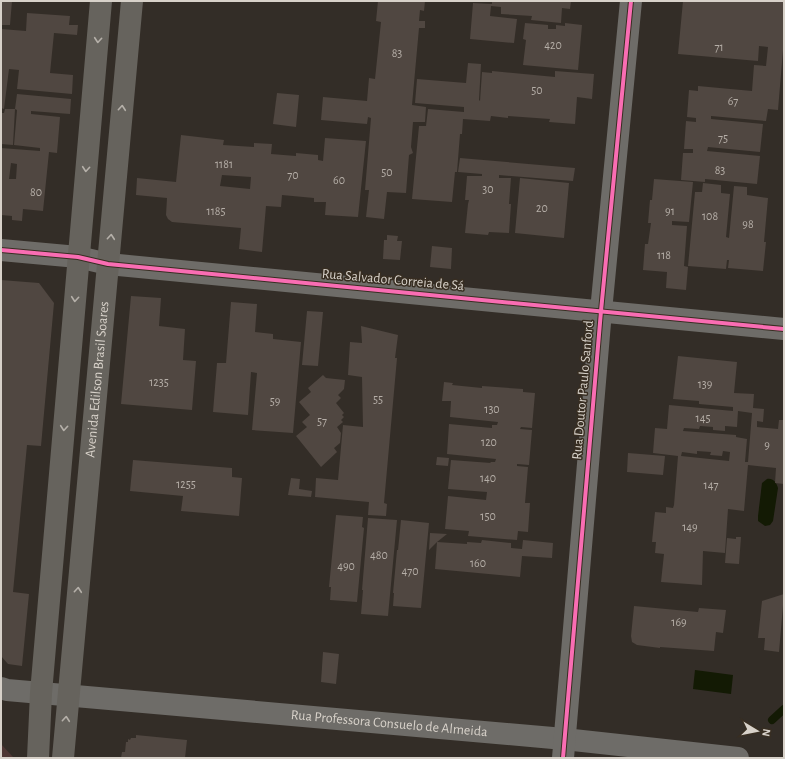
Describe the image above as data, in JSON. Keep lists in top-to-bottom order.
{
  "streets": {
    "main road": ["Avenida Edilson Brasil Soares"],
    "street": ["Rua Salvador Correia de Sá", "Rua Doutor Paulo Sanford", "Rua Professora Consuelo de Almeida"]
  },
  "crossings": [
    ["Rua Salvador Correia de Sá", "Avenida Edilson Brasil Soares"],
    ["Rua Salvador Correia de Sá", "Rua Doutor Paulo Sanford"],
    ["Avenida Edilson Brasil Soares", "Rua Professora Consuelo de Almeida"],
    ["Rua Doutor Paulo Sanford", "Rua Professora Consuelo de Almeida"]
  ],
  "house_numbers": [
    "420",
    "71",
    "83",
    "50",
    "67",
    "75",
    "1181",
    "83",
    "50",
    "70",
    "60",
    "30",
    "80",
    "20",
    "1185",
    "91",
    "108",
    "98",
    "118",
    "1235",
    "139",
    "55",
    "59",
    "130",
    "145",
    "57",
    "120",
    "9",
    "140",
    "1255",
    "147",
    "150",
    "149",
    "480",
    "160",
    "490",
    "470",
    "169"
  ],
  "north": "right"
}
